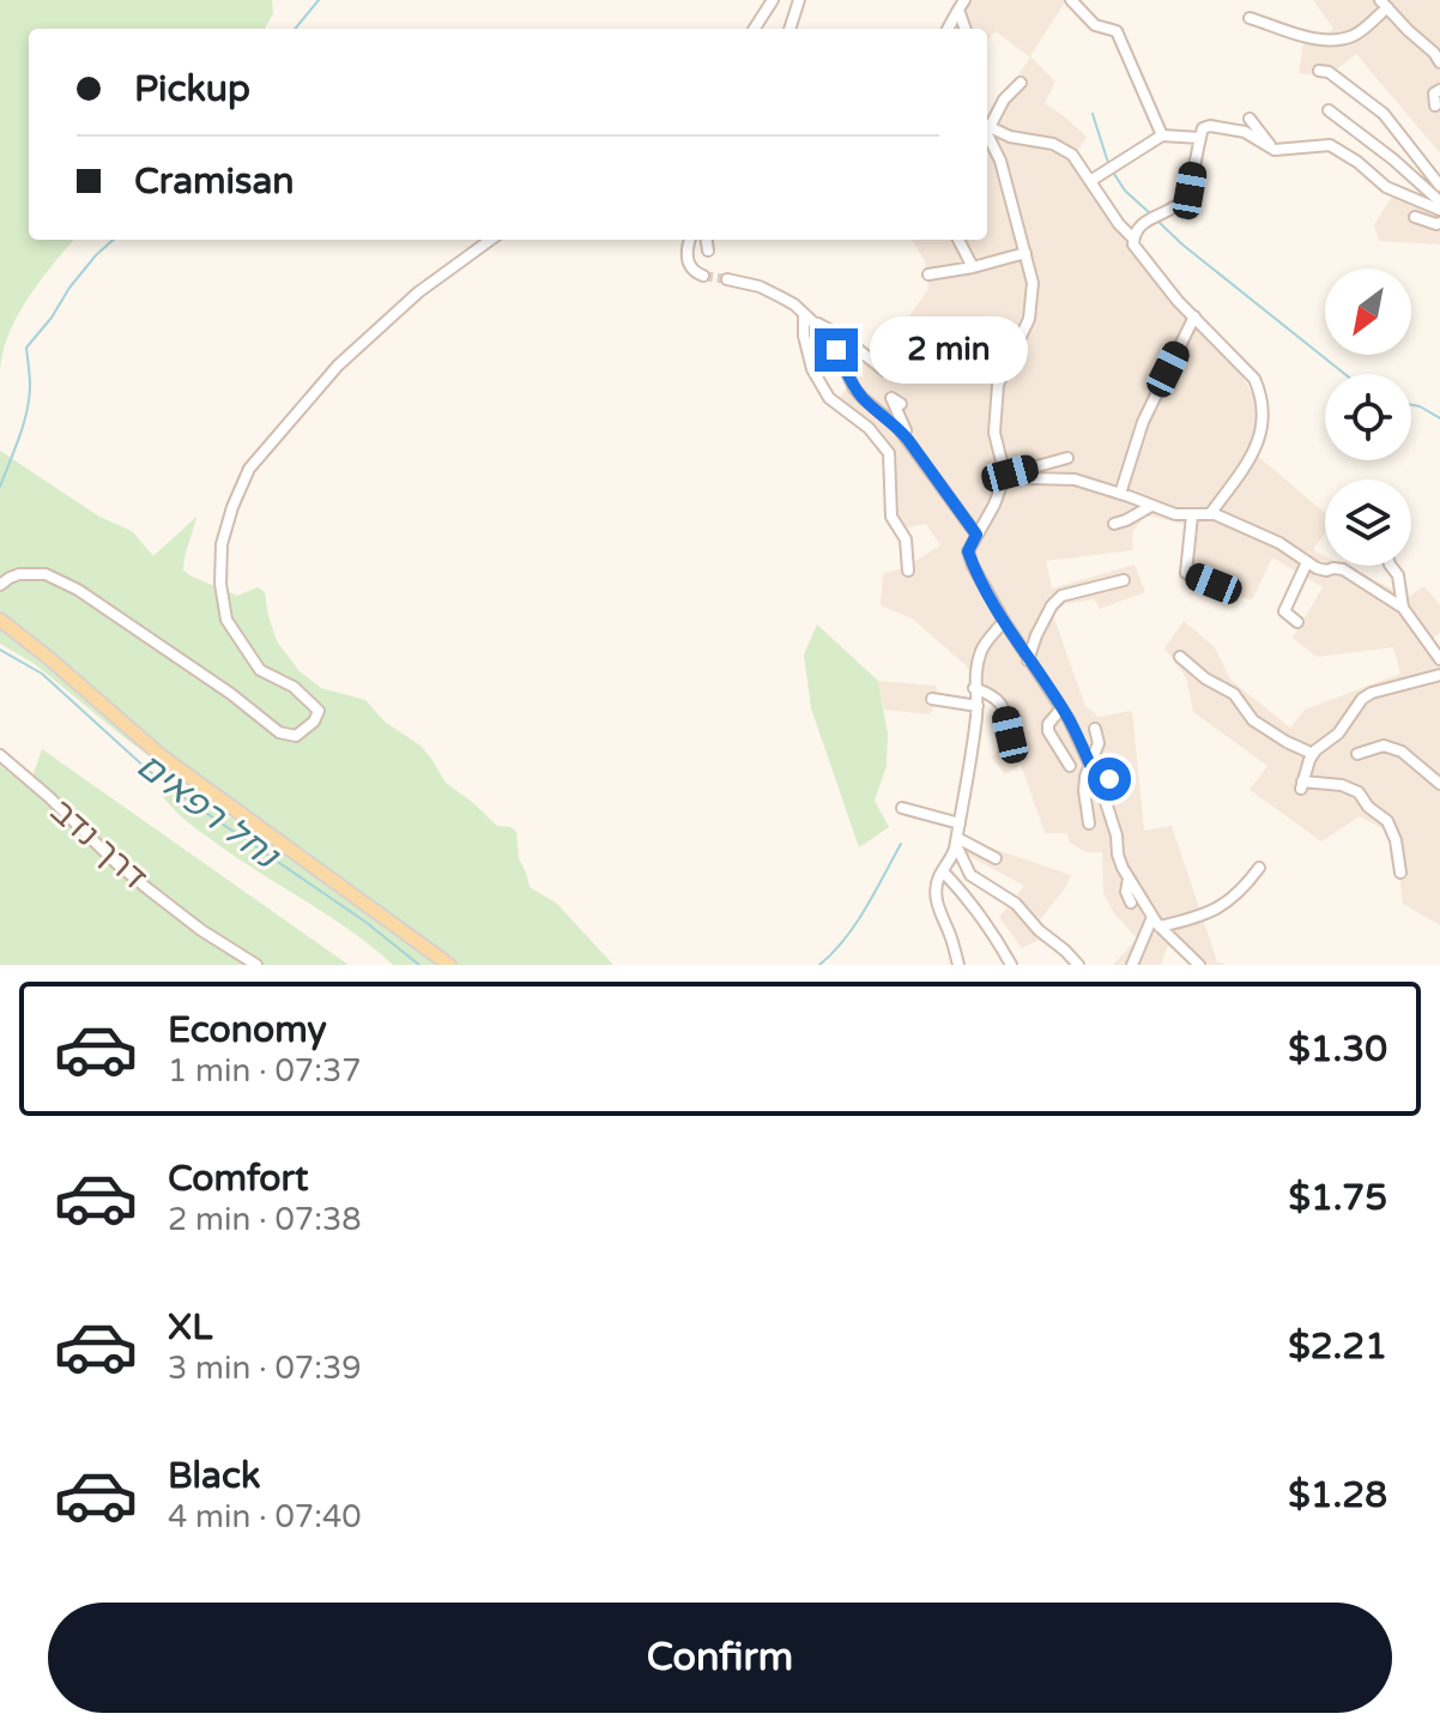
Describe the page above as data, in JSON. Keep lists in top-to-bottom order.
{
  "streets": {
    "street": ["דרך נדב"]
  },
  "water": ["נחל רפאים"],
  "north": "bottom left",
  "page": {
    "banner": ["Pickup", "Cramisan"],
    "bubble": "2 min",
    "list": [
      {
        "name": "Economy",
        "note": "1 min · 07:37",
        "value": "$1.30"
      },
      {
        "name": "Comfort",
        "note": "2 min · 07:38",
        "value": "$1.75"
      },
      {
        "name": "XL",
        "note": "3 min · 07:39",
        "value": "$2.21"
      },
      {
        "name": "Black",
        "note": "4 min · 07:40",
        "value": "$1.28"
      }
    ],
    "buttons": "Confirm"
  }
}
